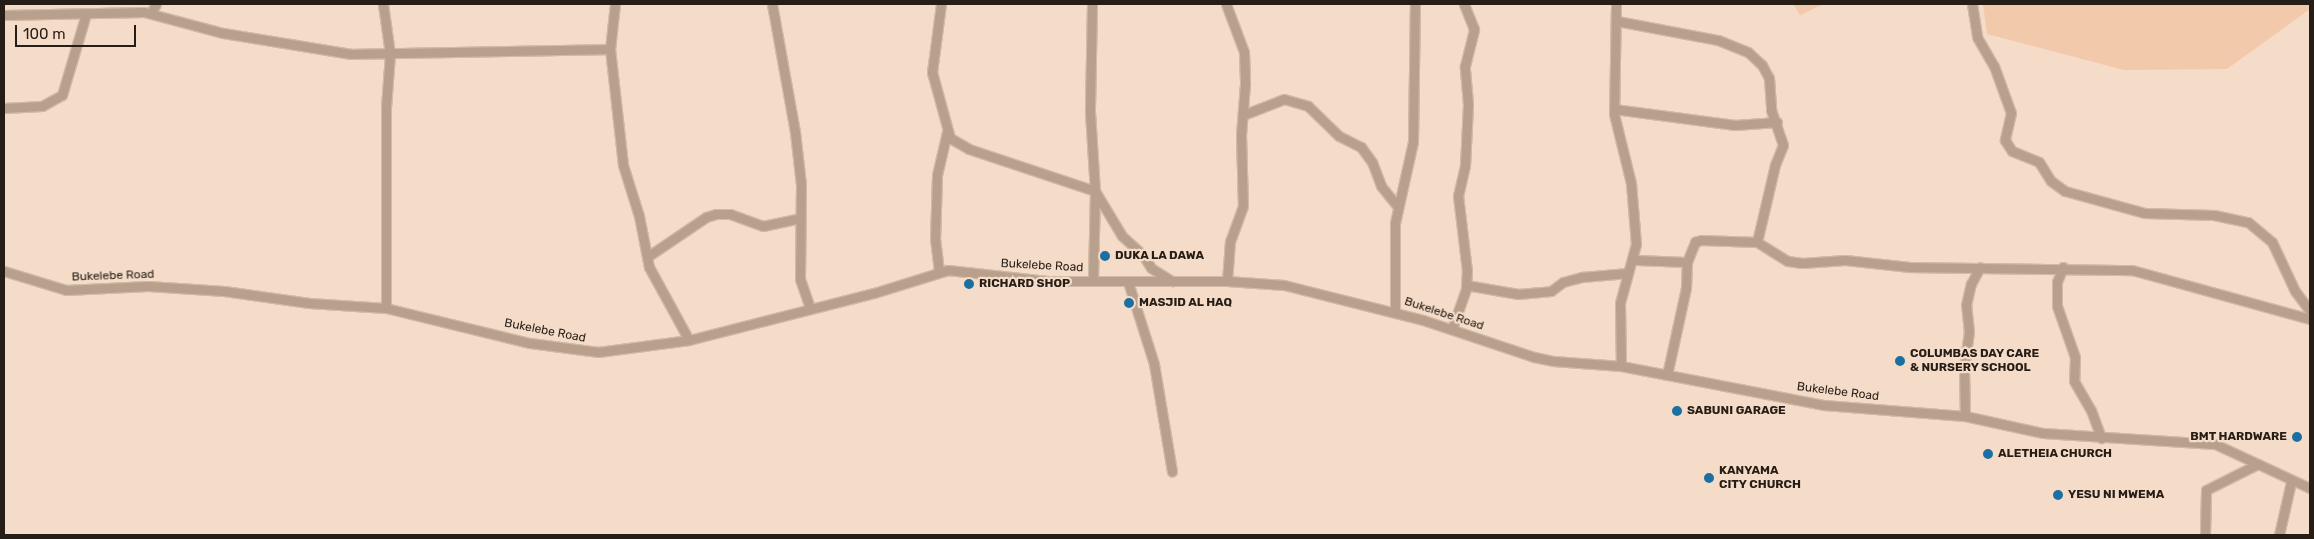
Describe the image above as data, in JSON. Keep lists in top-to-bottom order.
{
  "streets": {
    "street": ["Bukelebe Road"]
  },
  "places": [
    "DUKA LA DAWA",
    "RICHARD SHOP",
    "MASJID AL HAQ",
    "COLUMBAS DAY CARE & NURSERY SCHOOL",
    "SABUNI GARAGE",
    "BMT HARDWARE",
    "ALETHEIA CHURCH",
    "KANYAMA CITY CHURCH",
    "YESU NI MWEMA"
  ],
  "scale_bar": "100 m"
}
